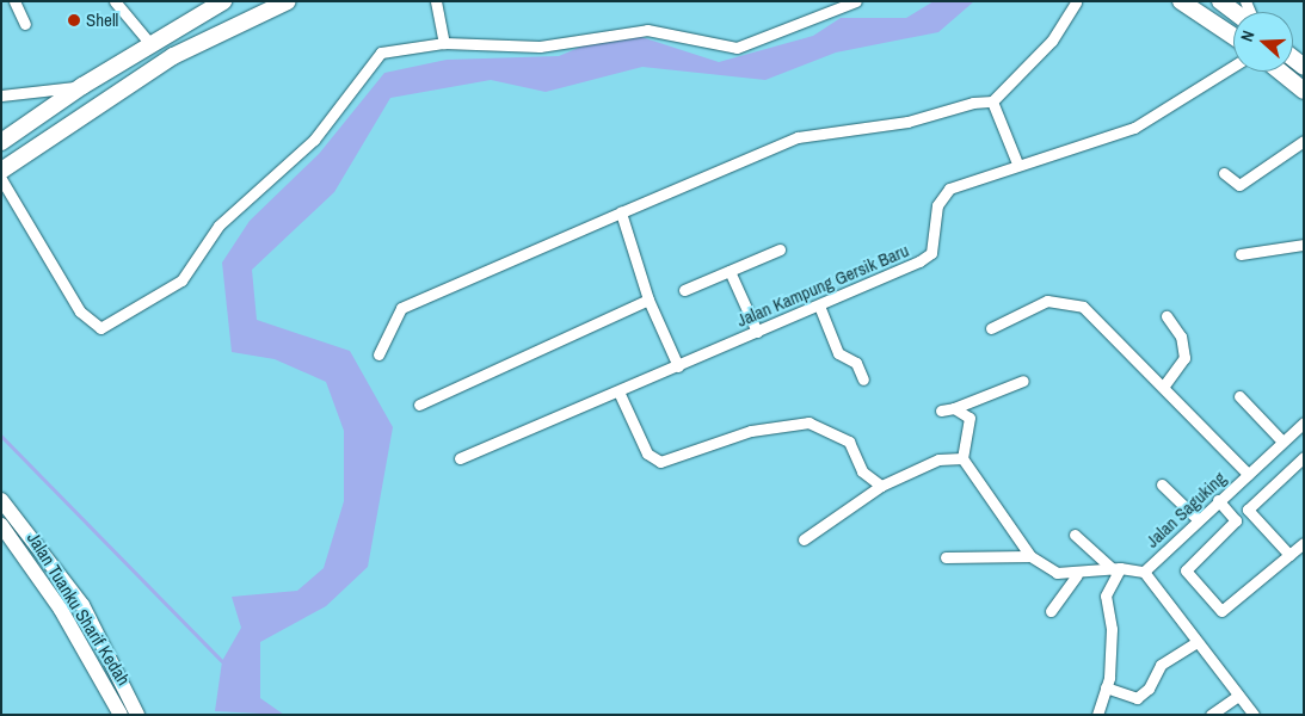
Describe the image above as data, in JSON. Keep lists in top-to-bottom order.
{
  "streets": {
    "main road": ["Jalan Tuanku Sharif Kedah"],
    "street": ["Jalan Kampung Gersik Baru", "Jalan Saguking"]
  },
  "places": ["Shell"],
  "north": "left"
}
